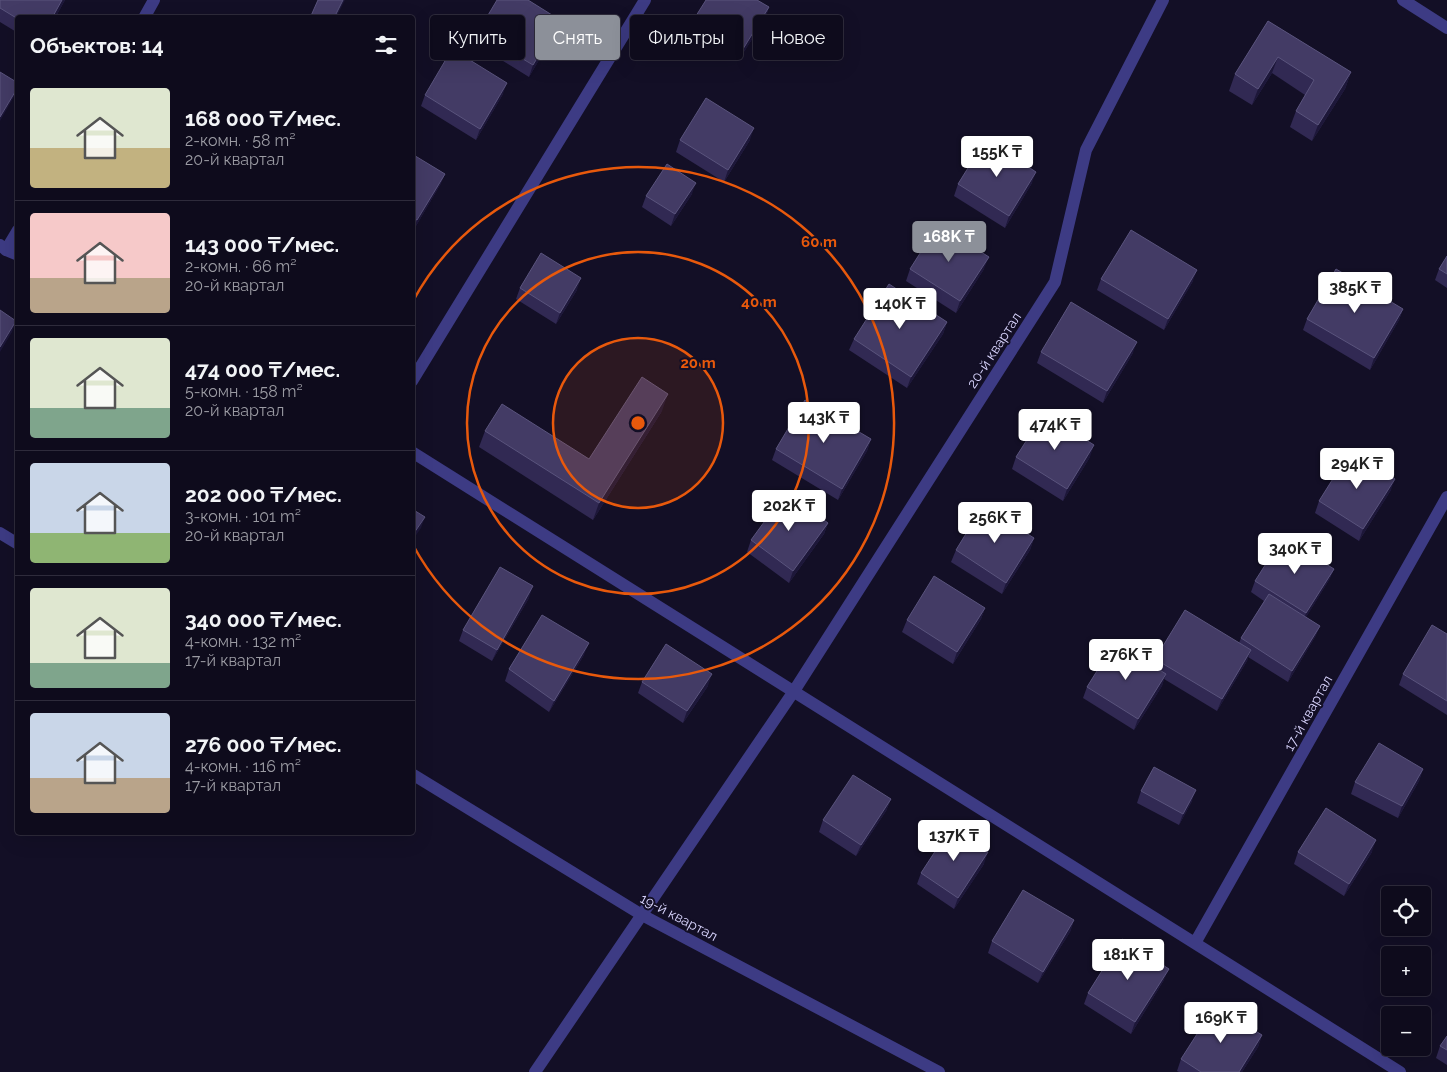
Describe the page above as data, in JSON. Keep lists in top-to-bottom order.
{
  "streets": {
    "street": ["20-й квартал", "17-й квартал", "19-й квартал"]
  },
  "crossings": [
    ["20-й квартал", "19-й квартал"]
  ],
  "page": {
    "chip": [
      "Купить",
      "Снять",
      "Фильтры",
      "Новое"
    ],
    "heading": "Объектов: 14",
    "list": [
      {
        "name": "168 000 ₸/мес.",
        "note": "2-комн. · 58 m² · 20-й квартал"
      },
      {
        "name": "143 000 ₸/мес.",
        "note": "2-комн. · 66 m² · 20-й квартал"
      },
      {
        "name": "474 000 ₸/мес.",
        "note": "5-комн. · 158 m² · 20-й квартал"
      },
      {
        "name": "202 000 ₸/мес.",
        "note": "3-комн. · 101 m² · 20-й квартал"
      },
      {
        "name": "340 000 ₸/мес.",
        "note": "4-комн. · 132 m² · 17-й квартал"
      },
      {
        "name": "276 000 ₸/мес.",
        "note": "4-комн. · 116 m² · 17-й квартал"
      }
    ],
    "price": [
      "155K ₸",
      "168K ₸",
      "385K ₸",
      "140K ₸",
      "143K ₸",
      "474K ₸",
      "294K ₸",
      "202K ₸",
      "256K ₸",
      "340K ₸",
      "276K ₸",
      "137K ₸",
      "181K ₸",
      "169K ₸"
    ],
    "map_buttons": ["+", "−"]
  },
  "rings": ["60 m", "40 m", "20 m"]
}
